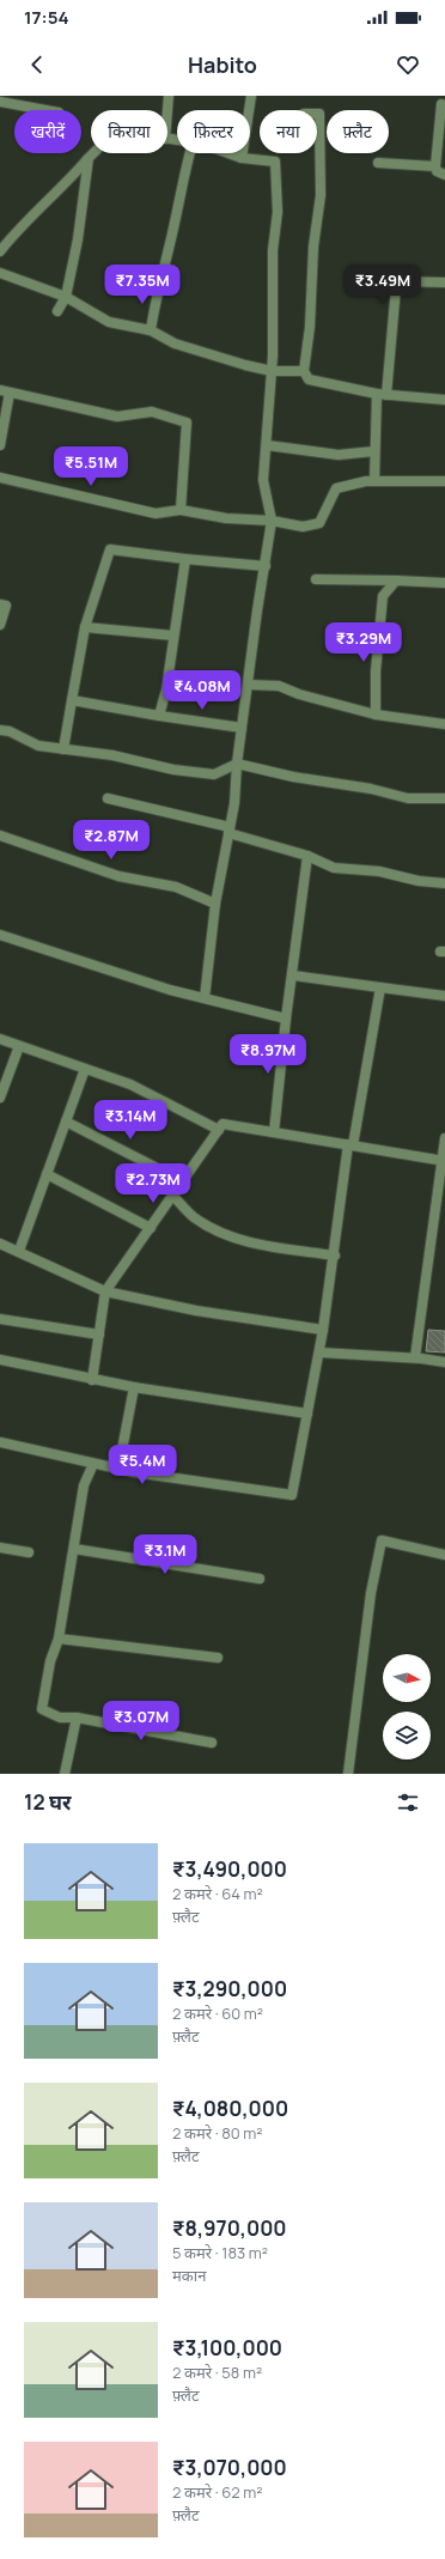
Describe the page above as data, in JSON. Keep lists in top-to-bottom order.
{
  "north": "right",
  "page": {
    "status": "17:54",
    "header": "Habito",
    "chip": [
      "खरीदें",
      "किराया",
      "फ़िल्टर",
      "नया",
      "फ़्लैट"
    ],
    "price": [
      "₹7.35M",
      "₹3.49M",
      "₹5.51M",
      "₹3.29M",
      "₹4.08M",
      "₹2.87M",
      "₹8.97M",
      "₹3.14M",
      "₹2.73M",
      "₹5.4M",
      "₹3.1M",
      "₹3.07M"
    ],
    "heading": "12 घर",
    "list": [
      {
        "name": "₹3,490,000",
        "note": "2 कमरे · 64 m² · फ़्लैट"
      },
      {
        "name": "₹3,290,000",
        "note": "2 कमरे · 60 m² · फ़्लैट"
      },
      {
        "name": "₹4,080,000",
        "note": "2 कमरे · 80 m² · फ़्लैट"
      },
      {
        "name": "₹8,970,000",
        "note": "5 कमरे · 183 m² · मकान"
      },
      {
        "name": "₹3,100,000",
        "note": "2 कमरे · 58 m² · फ़्लैट"
      },
      {
        "name": "₹3,070,000",
        "note": "2 कमरे · 62 m² · फ़्लैट"
      }
    ]
  }
}
